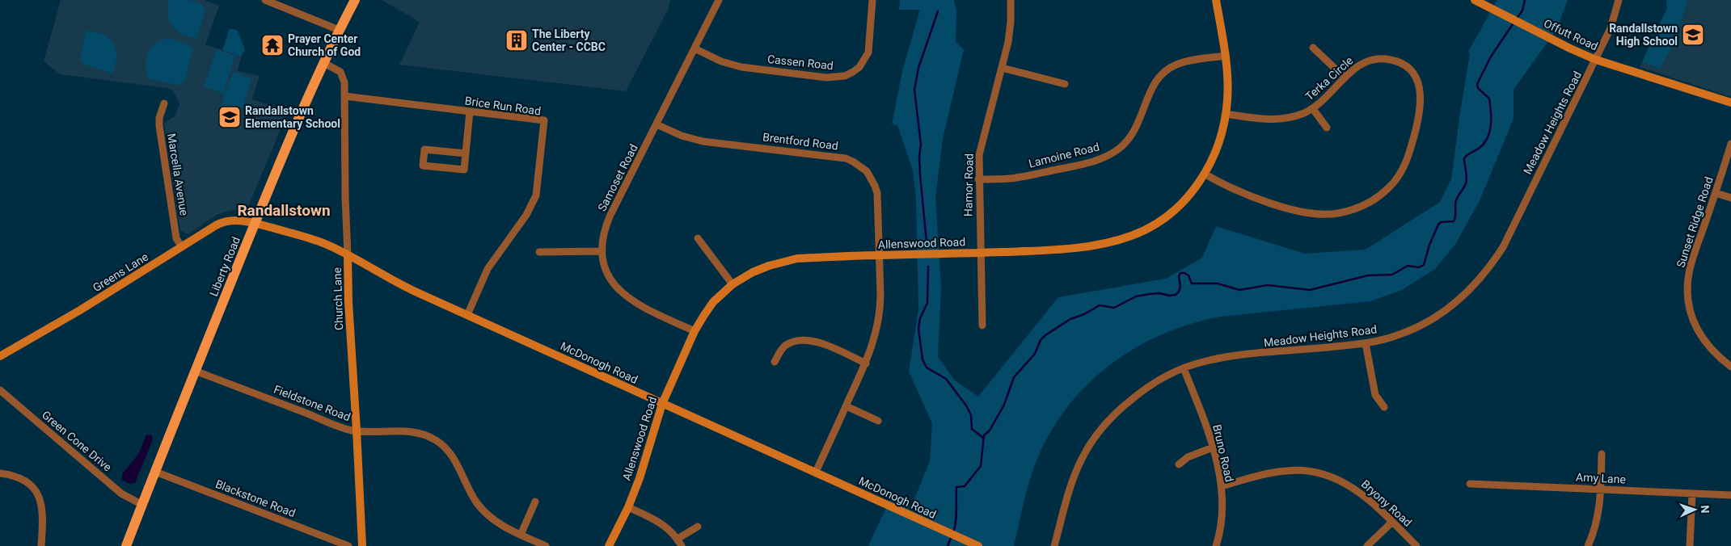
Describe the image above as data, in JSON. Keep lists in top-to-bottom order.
{
  "streets": {
    "main road": ["Liberty Road"],
    "street": [
      "Offutt Road",
      "Cassen Road",
      "Terka Circle",
      "Brice Run Road",
      "Meadow Heights Road",
      "Brentford Road",
      "Lamoine Road",
      "Marcella Avenue",
      "Samoset Road",
      "Hamor Road",
      "Sunset Ridge Road",
      "Allenswood Road",
      "Greens Lane",
      "Church Lane",
      "McDonogh Road",
      "Fieldstone Road",
      "Green Cone Drive",
      "Bruno Road",
      "Amy Lane",
      "Blackstone Road",
      "Bryony Road"
    ]
  },
  "crossings": [
    ["Offutt Road", "Meadow Heights Road"],
    ["Cassen Road", "Samoset Road"],
    ["Terka Circle", "Allenswood Road"],
    ["Brice Run Road", "Church Lane"],
    ["Brice Run Road", "McDonogh Road"],
    ["Meadow Heights Road", "Bruno Road"],
    ["Brentford Road", "Samoset Road"],
    ["Brentford Road", "Allenswood Road"],
    ["Brentford Road", "McDonogh Road"],
    ["Lamoine Road", "Hamor Road"],
    ["Lamoine Road", "Allenswood Road"],
    ["Marcella Avenue", "Greens Lane"],
    ["Samoset Road", "Allenswood Road"],
    ["Hamor Road", "Allenswood Road"],
    ["Allenswood Road", "McDonogh Road"],
    ["Liberty Road", "Greens Lane"],
    ["Liberty Road", "Church Lane"],
    ["Liberty Road", "McDonogh Road"],
    ["Liberty Road", "Fieldstone Road"],
    ["Liberty Road", "Green Cone Drive"],
    ["Liberty Road", "Blackstone Road"],
    ["Greens Lane", "McDonogh Road"],
    ["Church Lane", "McDonogh Road"],
    ["Church Lane", "Fieldstone Road"],
    ["Bruno Road", "Bryony Road"]
  ],
  "districts": ["Randallstown"],
  "places": {
    "school or university": ["Randallstown High School", "Randallstown Elementary School"],
    "building": ["The Liberty Center - CCBC"],
    "temple": ["Prayer Center Church of God"]
  },
  "north": "right"
}
